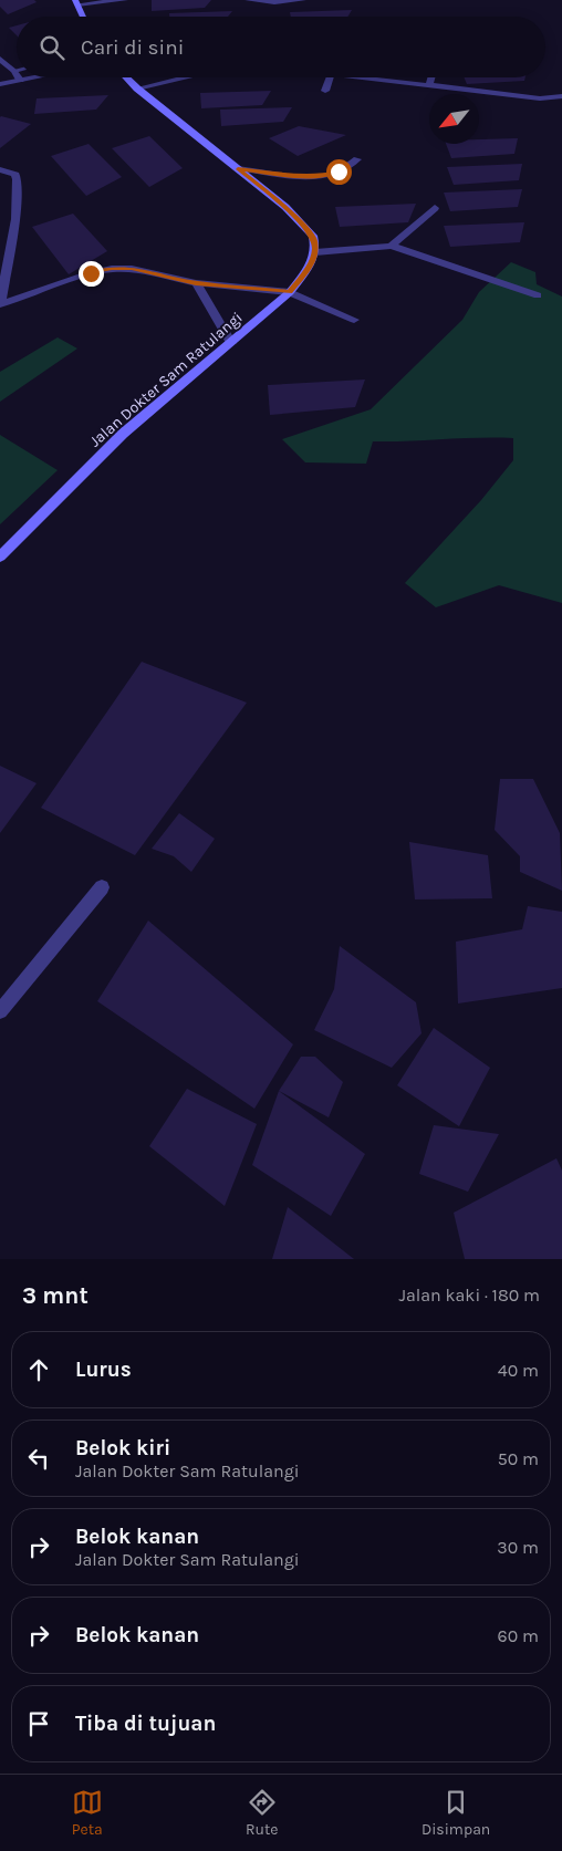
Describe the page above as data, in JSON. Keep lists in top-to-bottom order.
{
  "streets": {
    "main road": ["Jalan Dokter Sam Ratulangi"]
  },
  "north": "bottom left",
  "page": {
    "search": "Cari di sini",
    "heading": ["3 mnt", "Jalan kaki · 180 m"],
    "list": [
      ["Lurus", "40 m"],
      ["Belok kiri", "Jalan Dokter Sam Ratulangi", "50 m"],
      ["Belok kanan", "Jalan Dokter Sam Ratulangi", "30 m"],
      ["Belok kanan", "60 m"],
      "Tiba di tujuan"
    ],
    "nav": ["Peta", "Rute", "Disimpan"]
  }
}
